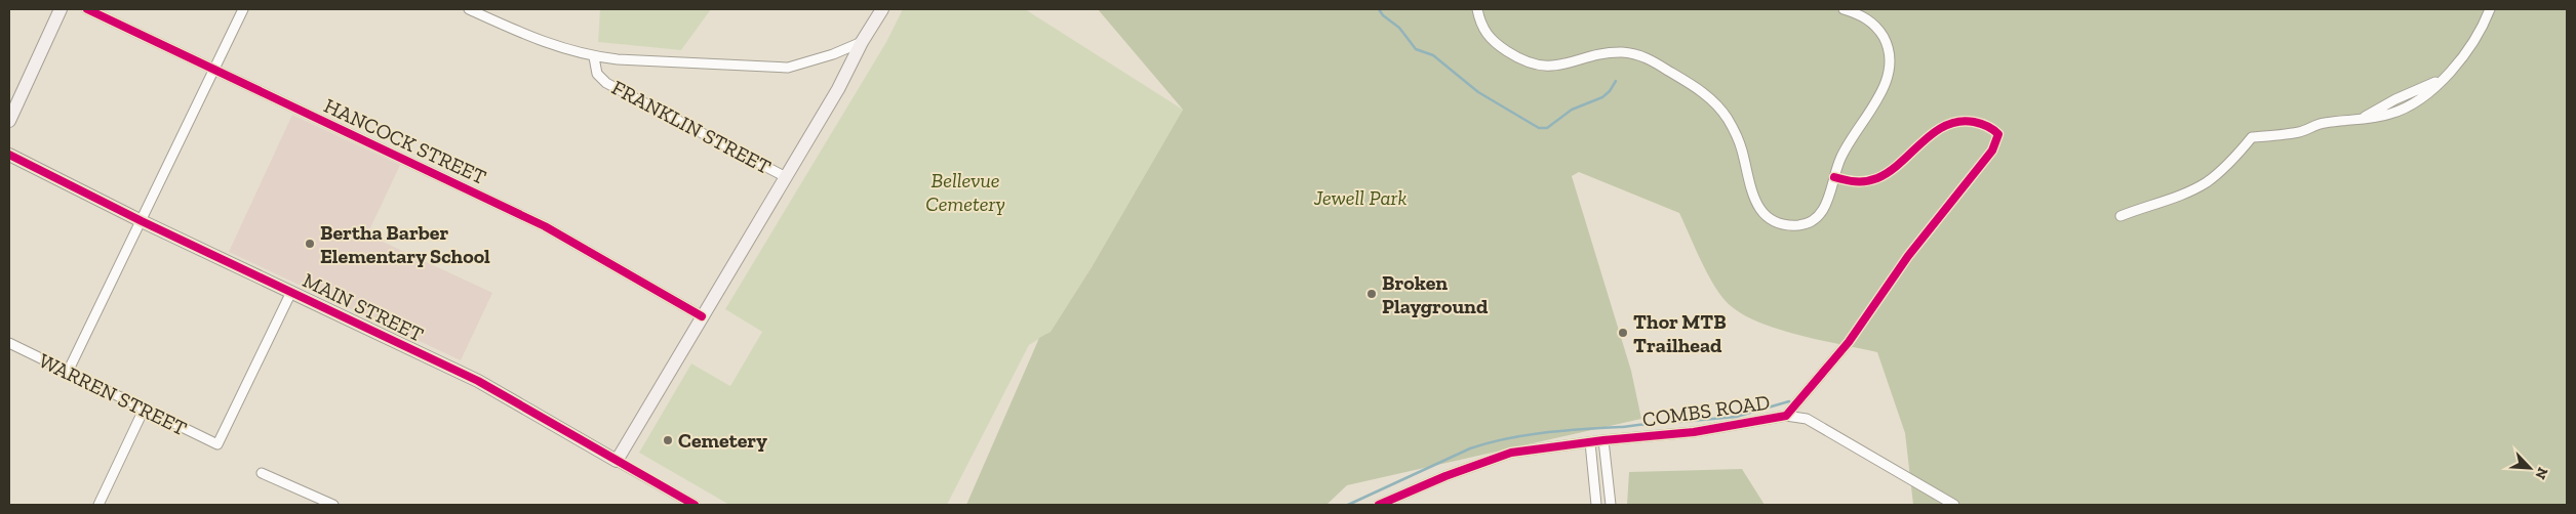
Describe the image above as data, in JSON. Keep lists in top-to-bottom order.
{
  "streets": {
    "street": [
      "FRANKLIN STREET",
      "HANCOCK STREET",
      "MAIN STREET",
      "WARREN STREET",
      "COMBS ROAD"
    ]
  },
  "crossings": [
    ["MAIN STREET", "WARREN STREET"]
  ],
  "parks": ["Bellevue Cemetery", "Jewell Park"],
  "places": [
    "Bertha Barber Elementary School",
    "Broken Playground",
    "Thor MTB Trailhead",
    "Cemetery"
  ],
  "north": "bottom right"
}
